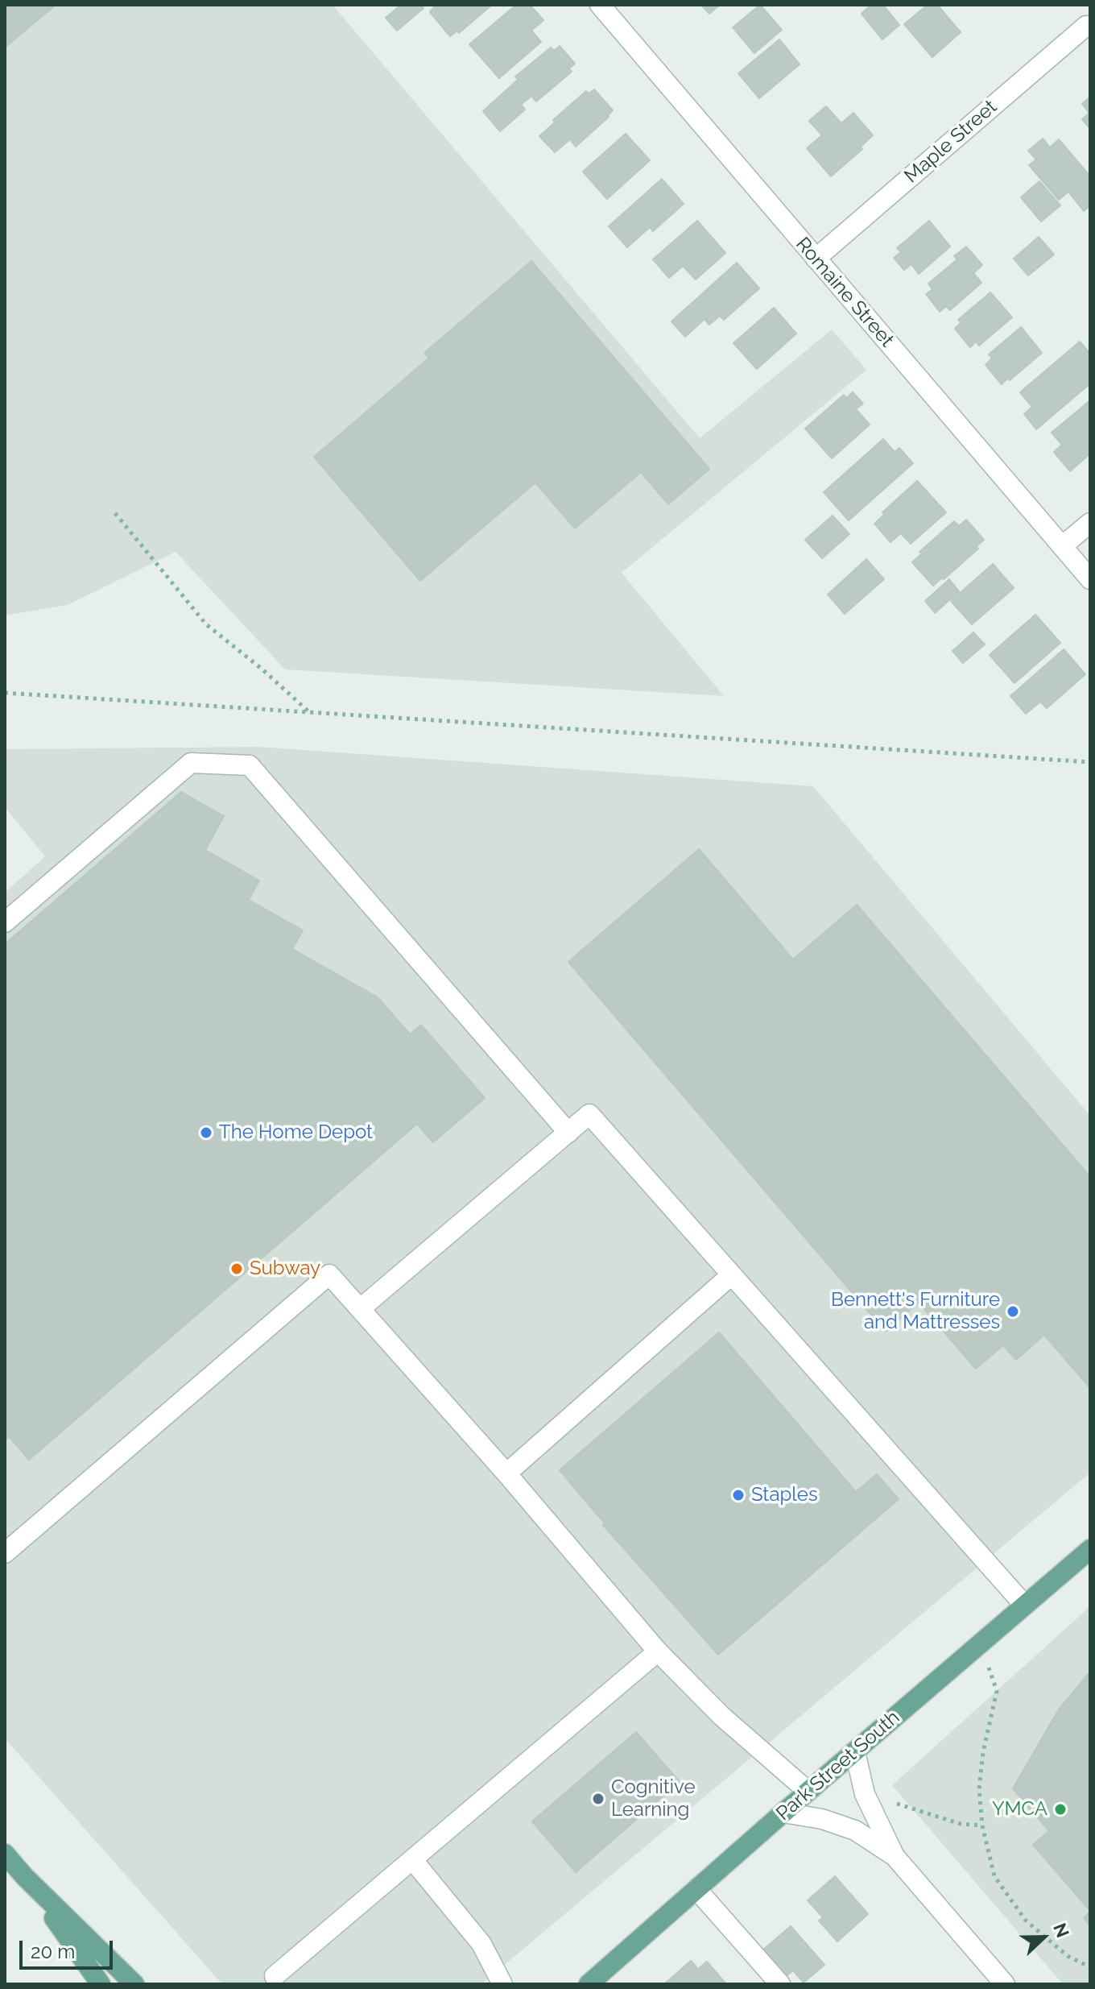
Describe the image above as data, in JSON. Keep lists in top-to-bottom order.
{
  "streets": {
    "main road": ["Park Street South"],
    "street": ["Maple Street", "Romaine Street"]
  },
  "crossings": [
    ["Maple Street", "Romaine Street"]
  ],
  "places": [
    "The Home Depot",
    "Subway",
    "Bennett's Furniture and Mattresses",
    "Staples",
    "Cognitive Learning",
    "YMCA"
  ],
  "scale_bar": "20 m",
  "north": "right"
}
